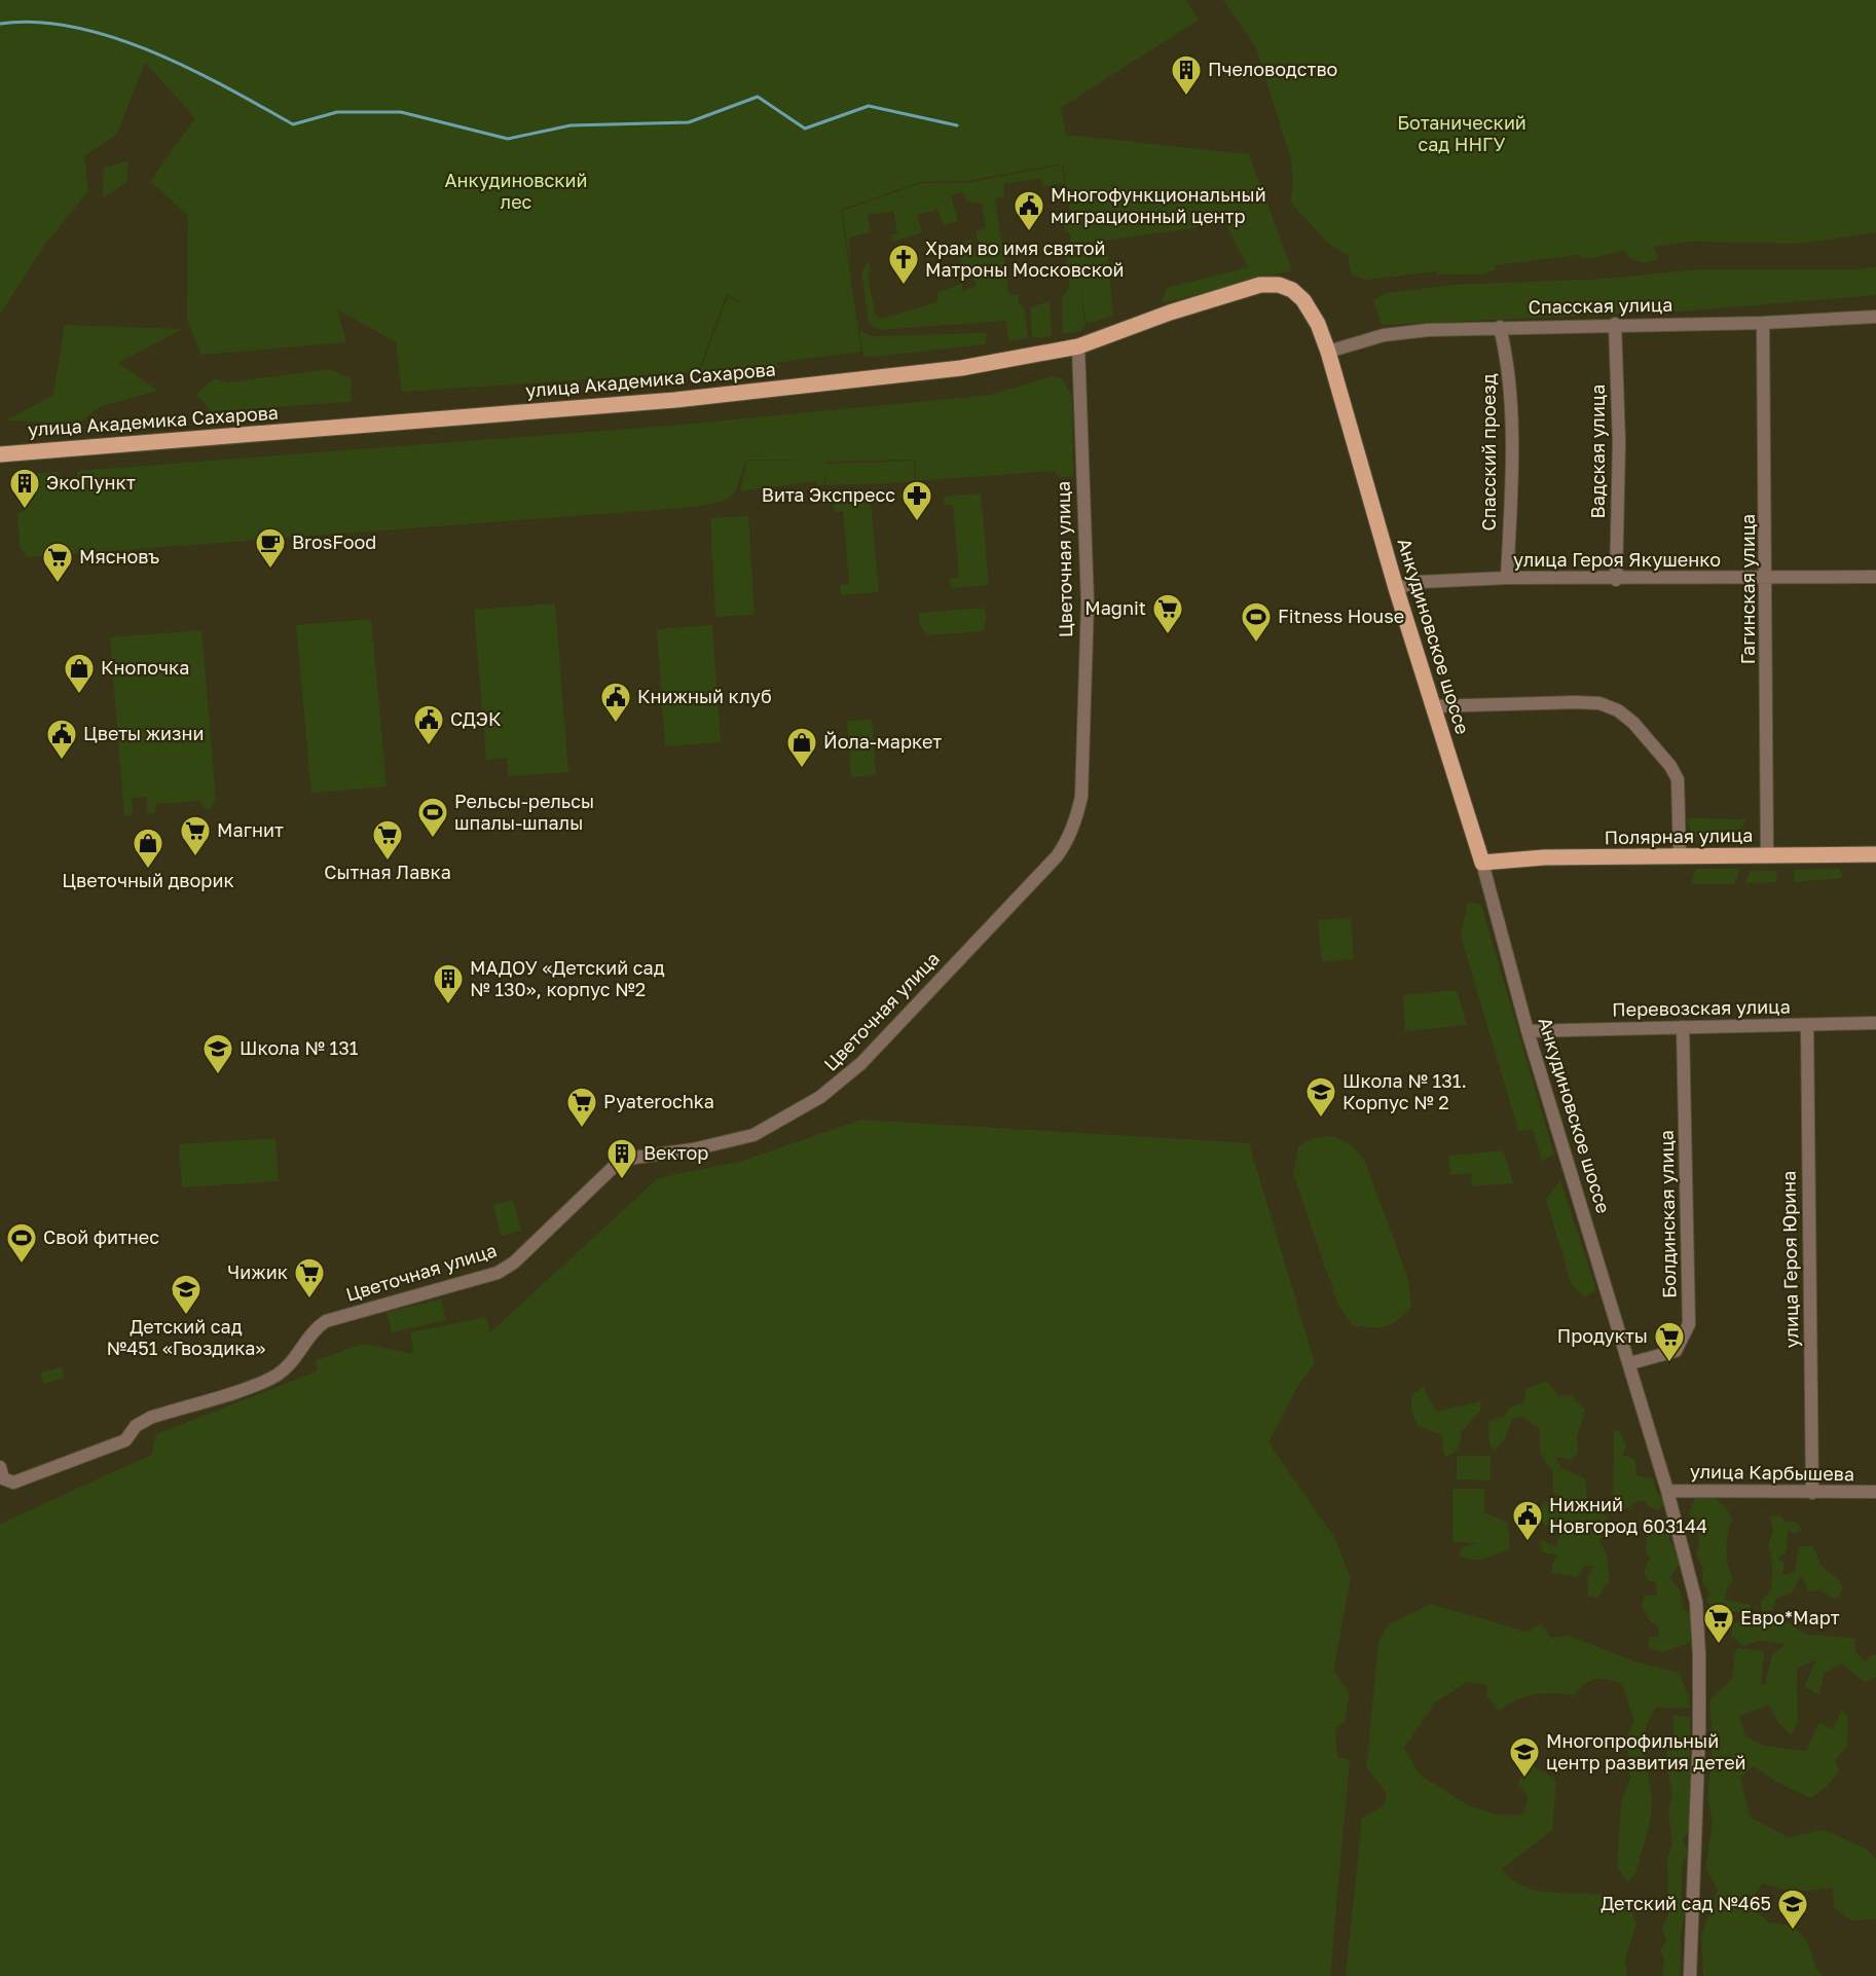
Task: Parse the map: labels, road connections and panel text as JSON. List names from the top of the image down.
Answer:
{
  "streets": {
    "main road": ["улица Академика Сахарова", "Анкудиновское шоссе", "Полярная улица"],
    "street": [
      "Спасская улица",
      "Вадская улица",
      "Спасский проезд",
      "Цветочная улица",
      "улица Героя Якушенко",
      "Гагинская улица",
      "Перевозская улица",
      "Болдинская улица",
      "улица Героя Юрина",
      "улица Карбышева"
    ]
  },
  "crossings": [
    ["Спасская улица", "Вадская улица"],
    ["Спасская улица", "Спасский проезд"],
    ["Спасская улица", "Гагинская улица"],
    ["Спасская улица", "Анкудиновское шоссе"],
    ["улица Академика Сахарова", "Цветочная улица"],
    ["улица Академика Сахарова", "Анкудиновское шоссе"],
    ["Вадская улица", "улица Героя Якушенко"],
    ["Спасский проезд", "улица Героя Якушенко"],
    ["улица Героя Якушенко", "Гагинская улица"],
    ["улица Героя Якушенко", "Анкудиновское шоссе"],
    ["Гагинская улица", "Полярная улица"],
    ["Анкудиновское шоссе", "Полярная улица"],
    ["Анкудиновское шоссе", "Перевозская улица"],
    ["Анкудиновское шоссе", "Болдинская улица"],
    ["Анкудиновское шоссе", "улица Карбышева"],
    ["Перевозская улица", "Болдинская улица"],
    ["Перевозская улица", "улица Героя Юрина"],
    ["улица Героя Юрина", "улица Карбышева"]
  ],
  "parks": ["Ботанический сад ННГУ", "Анкудиновский лес"],
  "places": {
    "building": [
      "Пчеловодство",
      "ЭкоПункт",
      "МАДОУ «Детский сад № 130», корпус №2",
      "Вектор"
    ],
    "public building": [
      "Многофункциональный миграционный центр",
      "Книжный клуб",
      "СДЭК",
      "Цветы жизни",
      "Нижний Новгород 603144"
    ],
    "church": ["Храм во имя святой Матроны Московской"],
    "pharmacy": ["Вита Экспресс"],
    "cafe": ["BrosFood"],
    "supermarket": [
      "Мясновъ",
      "Magnit",
      "Магнит",
      "Сытная Лавка",
      "Pyaterochka",
      "Чижик",
      "Продукты",
      "Евро*Март"
    ],
    "sports": ["Fitness House", "Рельсы-рельсы шпалы-шпалы", "Свой фитнес"],
    "shop": ["Кнопочка", "Йола-маркет", "Цветочный дворик"],
    "school or university": [
      "Школа № 131",
      "Школа № 131. Корпус № 2",
      "Детский сад №451 «Гвоздика»",
      "Многопрофильный центр развития детей",
      "Детский сад №465"
    ]
  }
}
